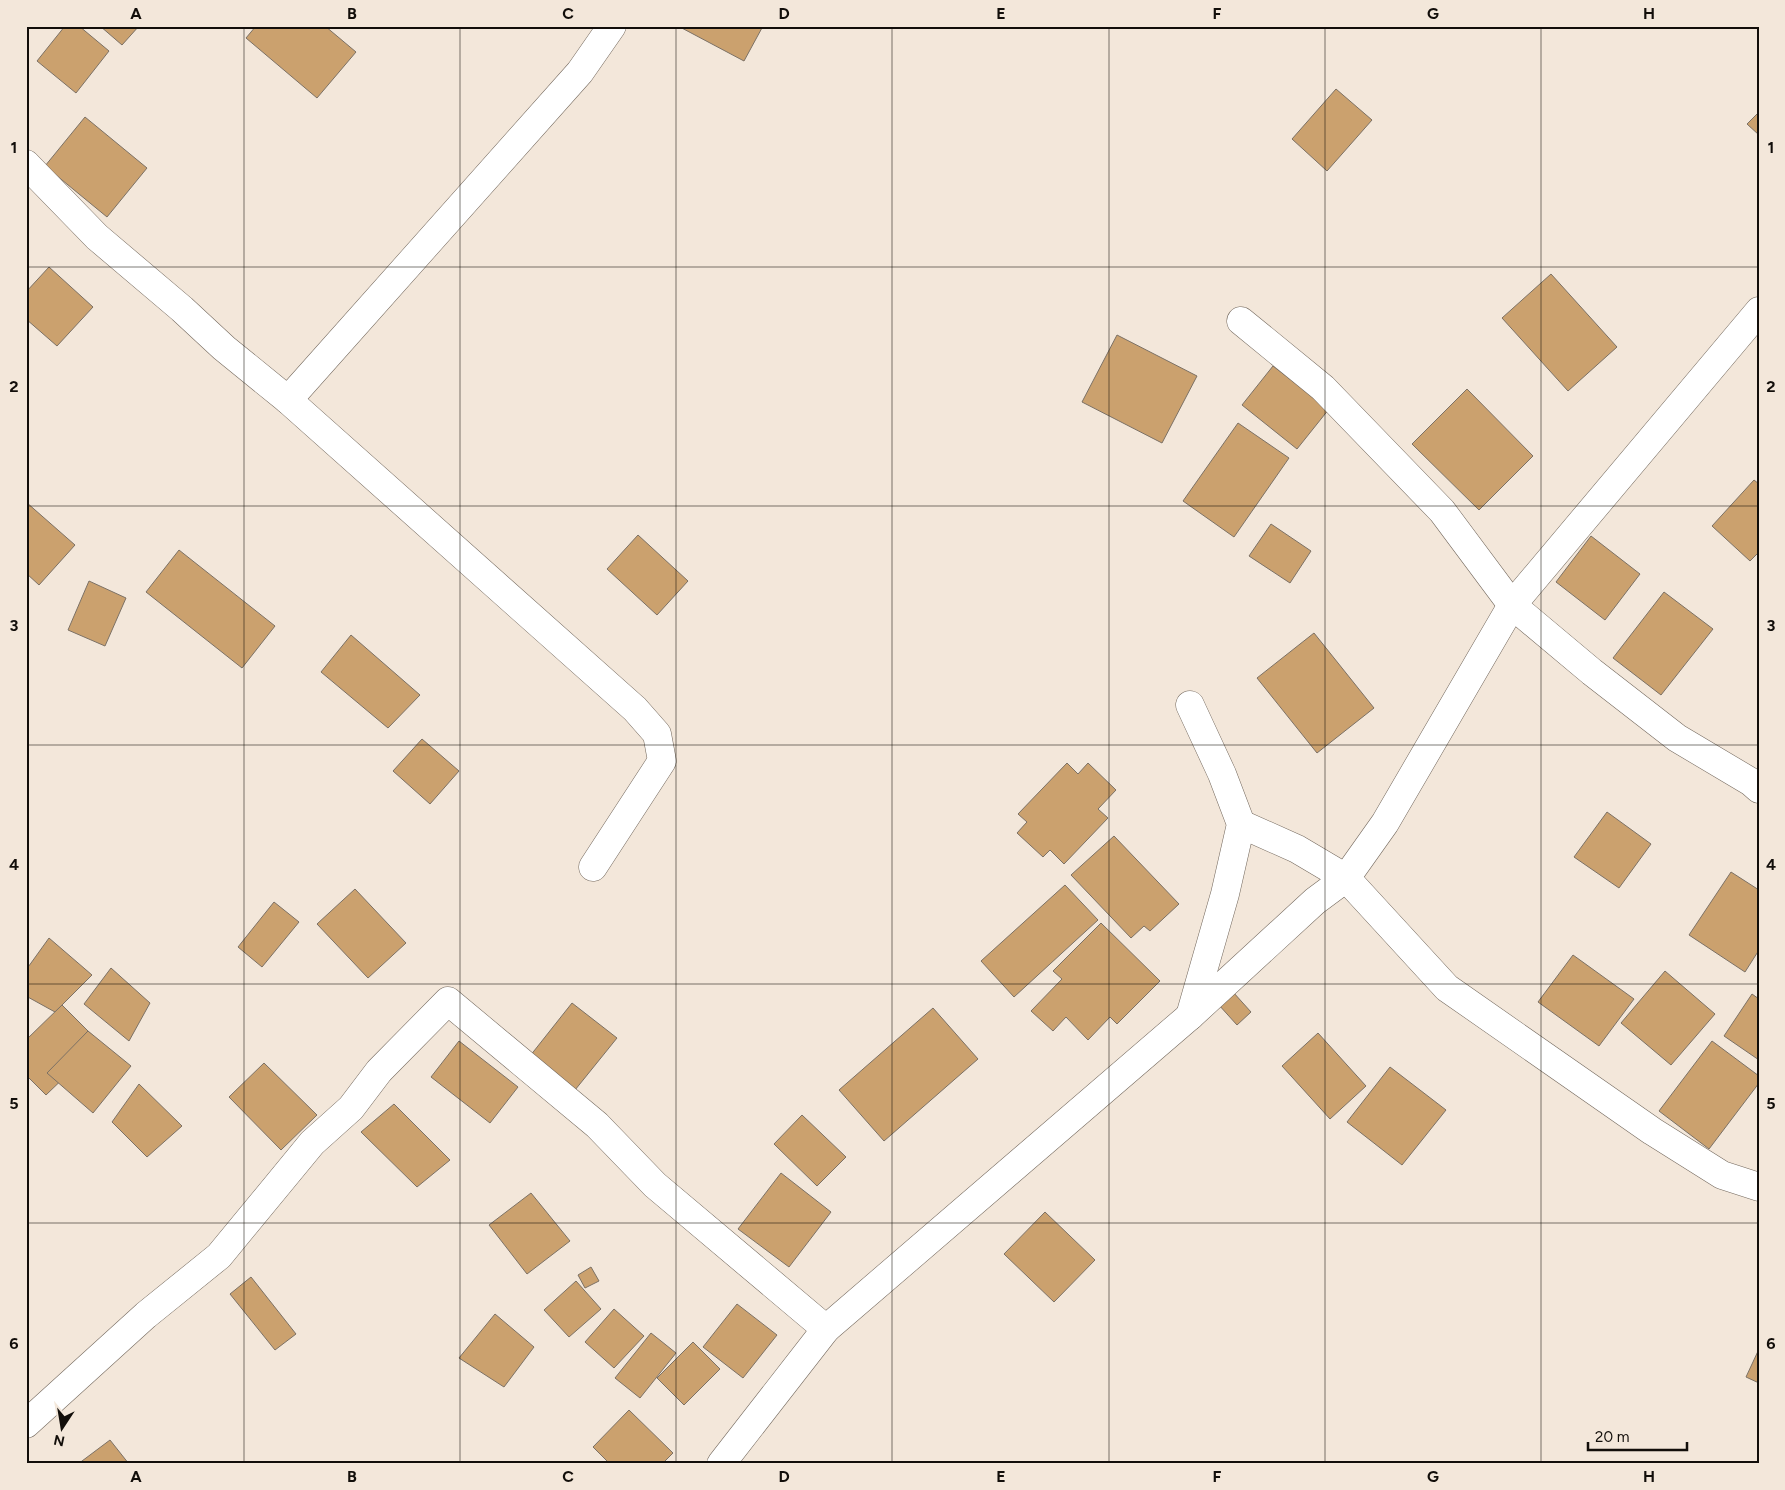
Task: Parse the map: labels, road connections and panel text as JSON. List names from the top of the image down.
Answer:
{
  "scale_bar": "20 m",
  "north": "bottom",
  "grid": {
    "columns": [
      "A",
      "B",
      "C",
      "D",
      "E",
      "F",
      "G",
      "H"
    ],
    "rows": [
      "1",
      "2",
      "3",
      "4",
      "5",
      "6"
    ]
  }
}
